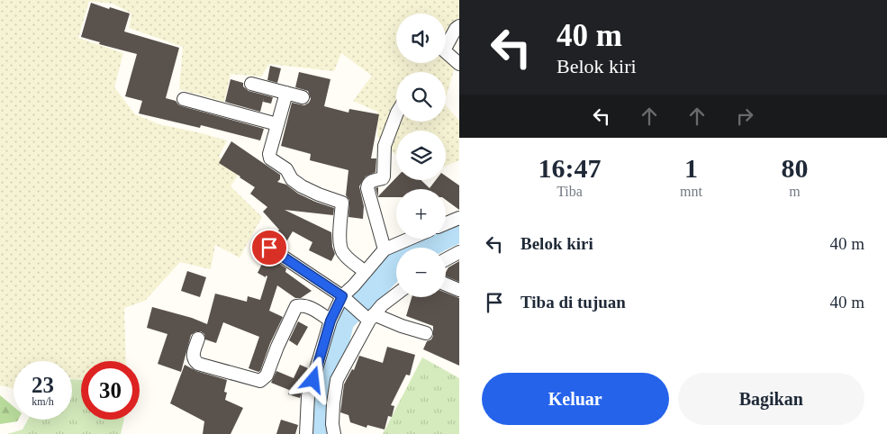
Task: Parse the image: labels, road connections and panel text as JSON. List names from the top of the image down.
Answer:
{
  "page": {
    "turn": ["40 m", "Belok kiri"],
    "map_buttons": ["+", "−"],
    "eta": [
      "16:47",
      "Tiba",
      "1",
      "mnt",
      "80",
      "m"
    ],
    "list": [
      {
        "name": "Belok kiri",
        "value": "40 m"
      },
      {
        "name": "Tiba di tujuan",
        "value": "40 m"
      }
    ],
    "speed": "23 km/h",
    "limit": "30",
    "buttons": ["Keluar", "Bagikan"]
  }
}
